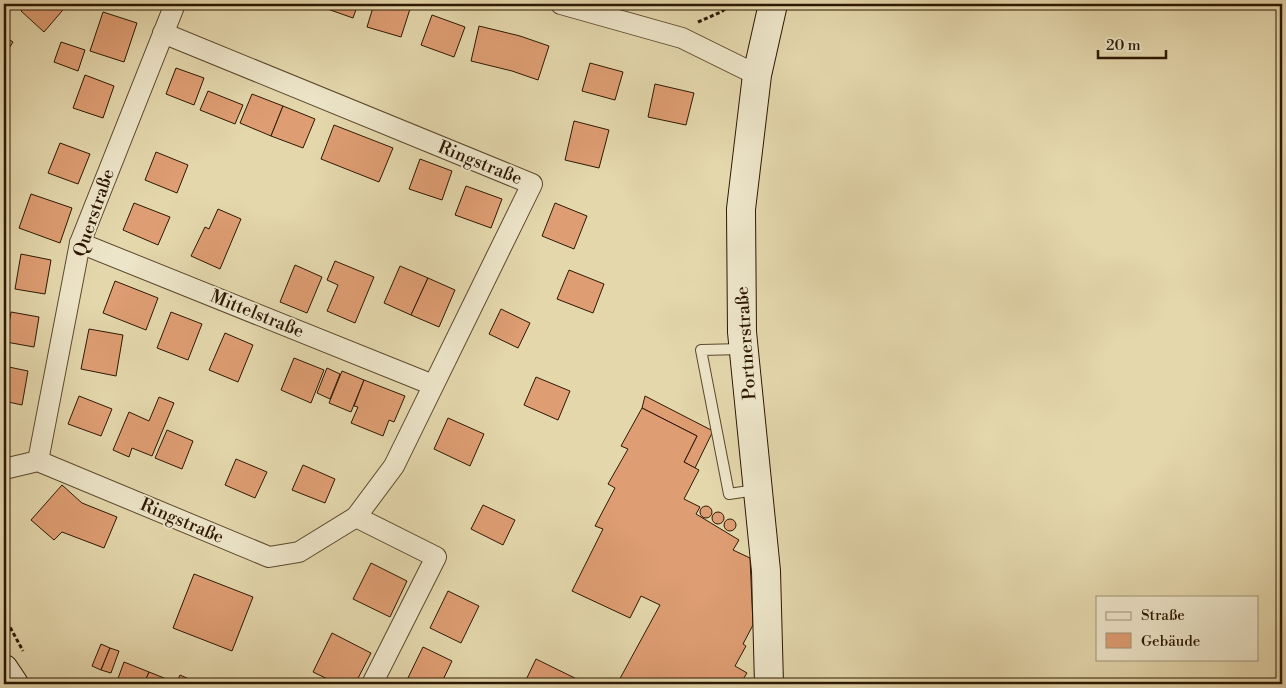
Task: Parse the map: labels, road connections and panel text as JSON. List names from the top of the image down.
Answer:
{
  "streets": {
    "street": [
      "Ringstraße",
      "Querstraße",
      "Mittelstraße",
      "Portnerstraße"
    ]
  },
  "crossings": [
    ["Ringstraße", "Querstraße"],
    ["Ringstraße", "Mittelstraße"],
    ["Querstraße", "Mittelstraße"]
  ],
  "legend": ["Straße", "Gebäude"],
  "scale_bar": "20 m"
}
